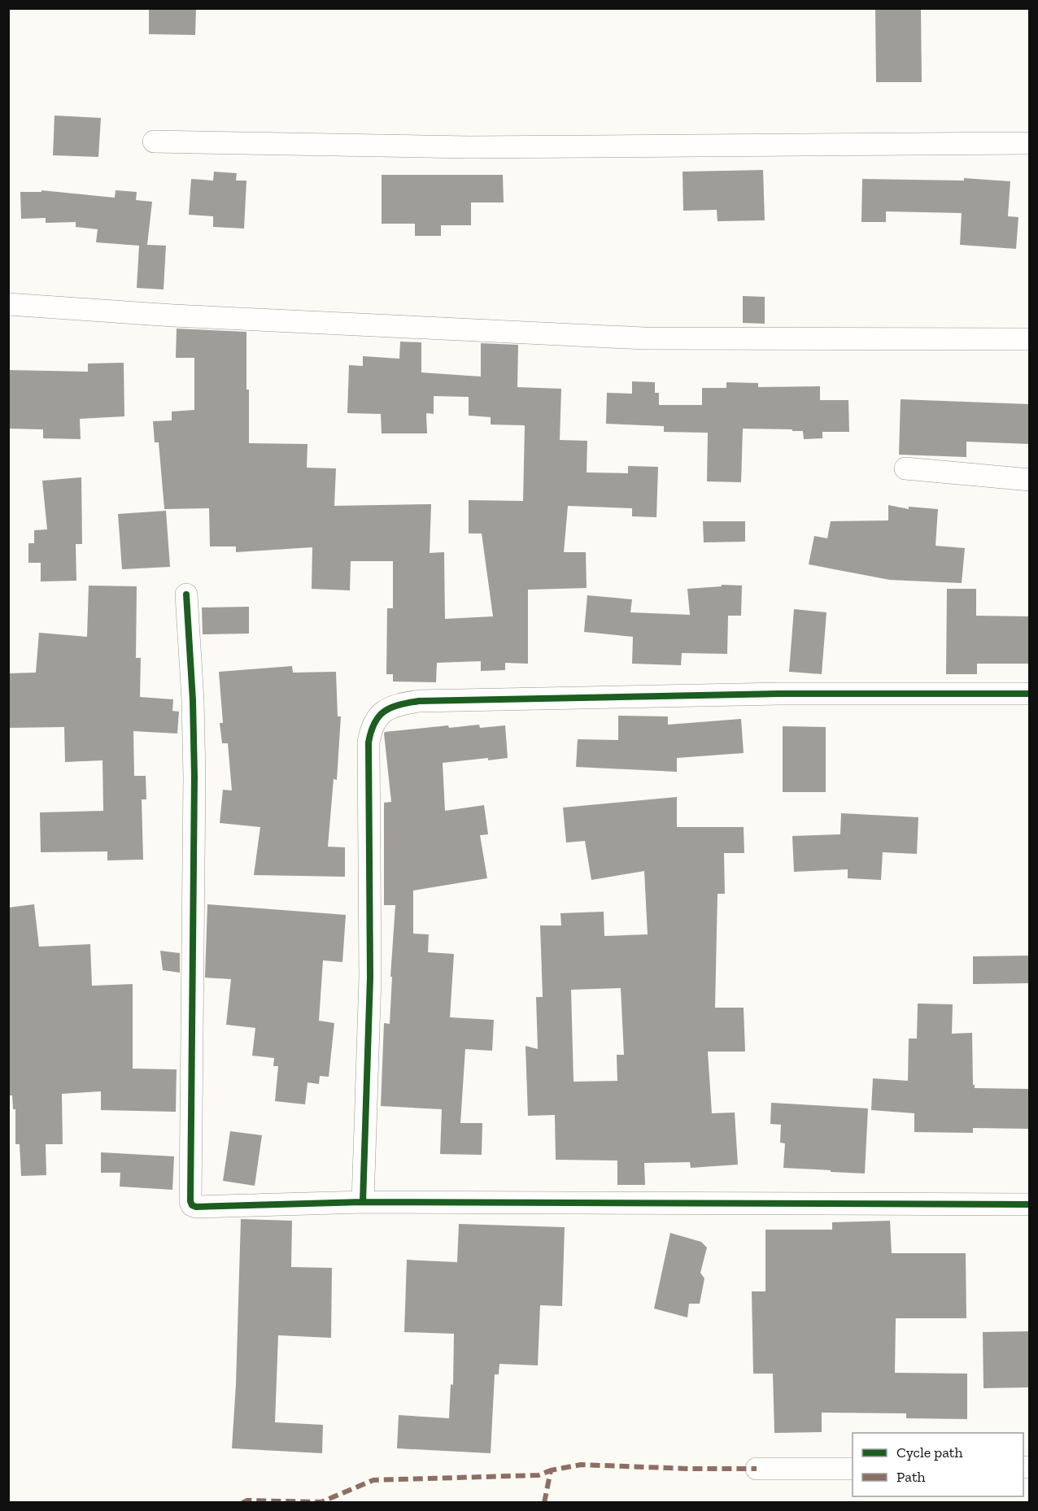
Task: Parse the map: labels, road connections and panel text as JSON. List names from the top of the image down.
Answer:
{
  "legend": ["Cycle path", "Path"]
}
